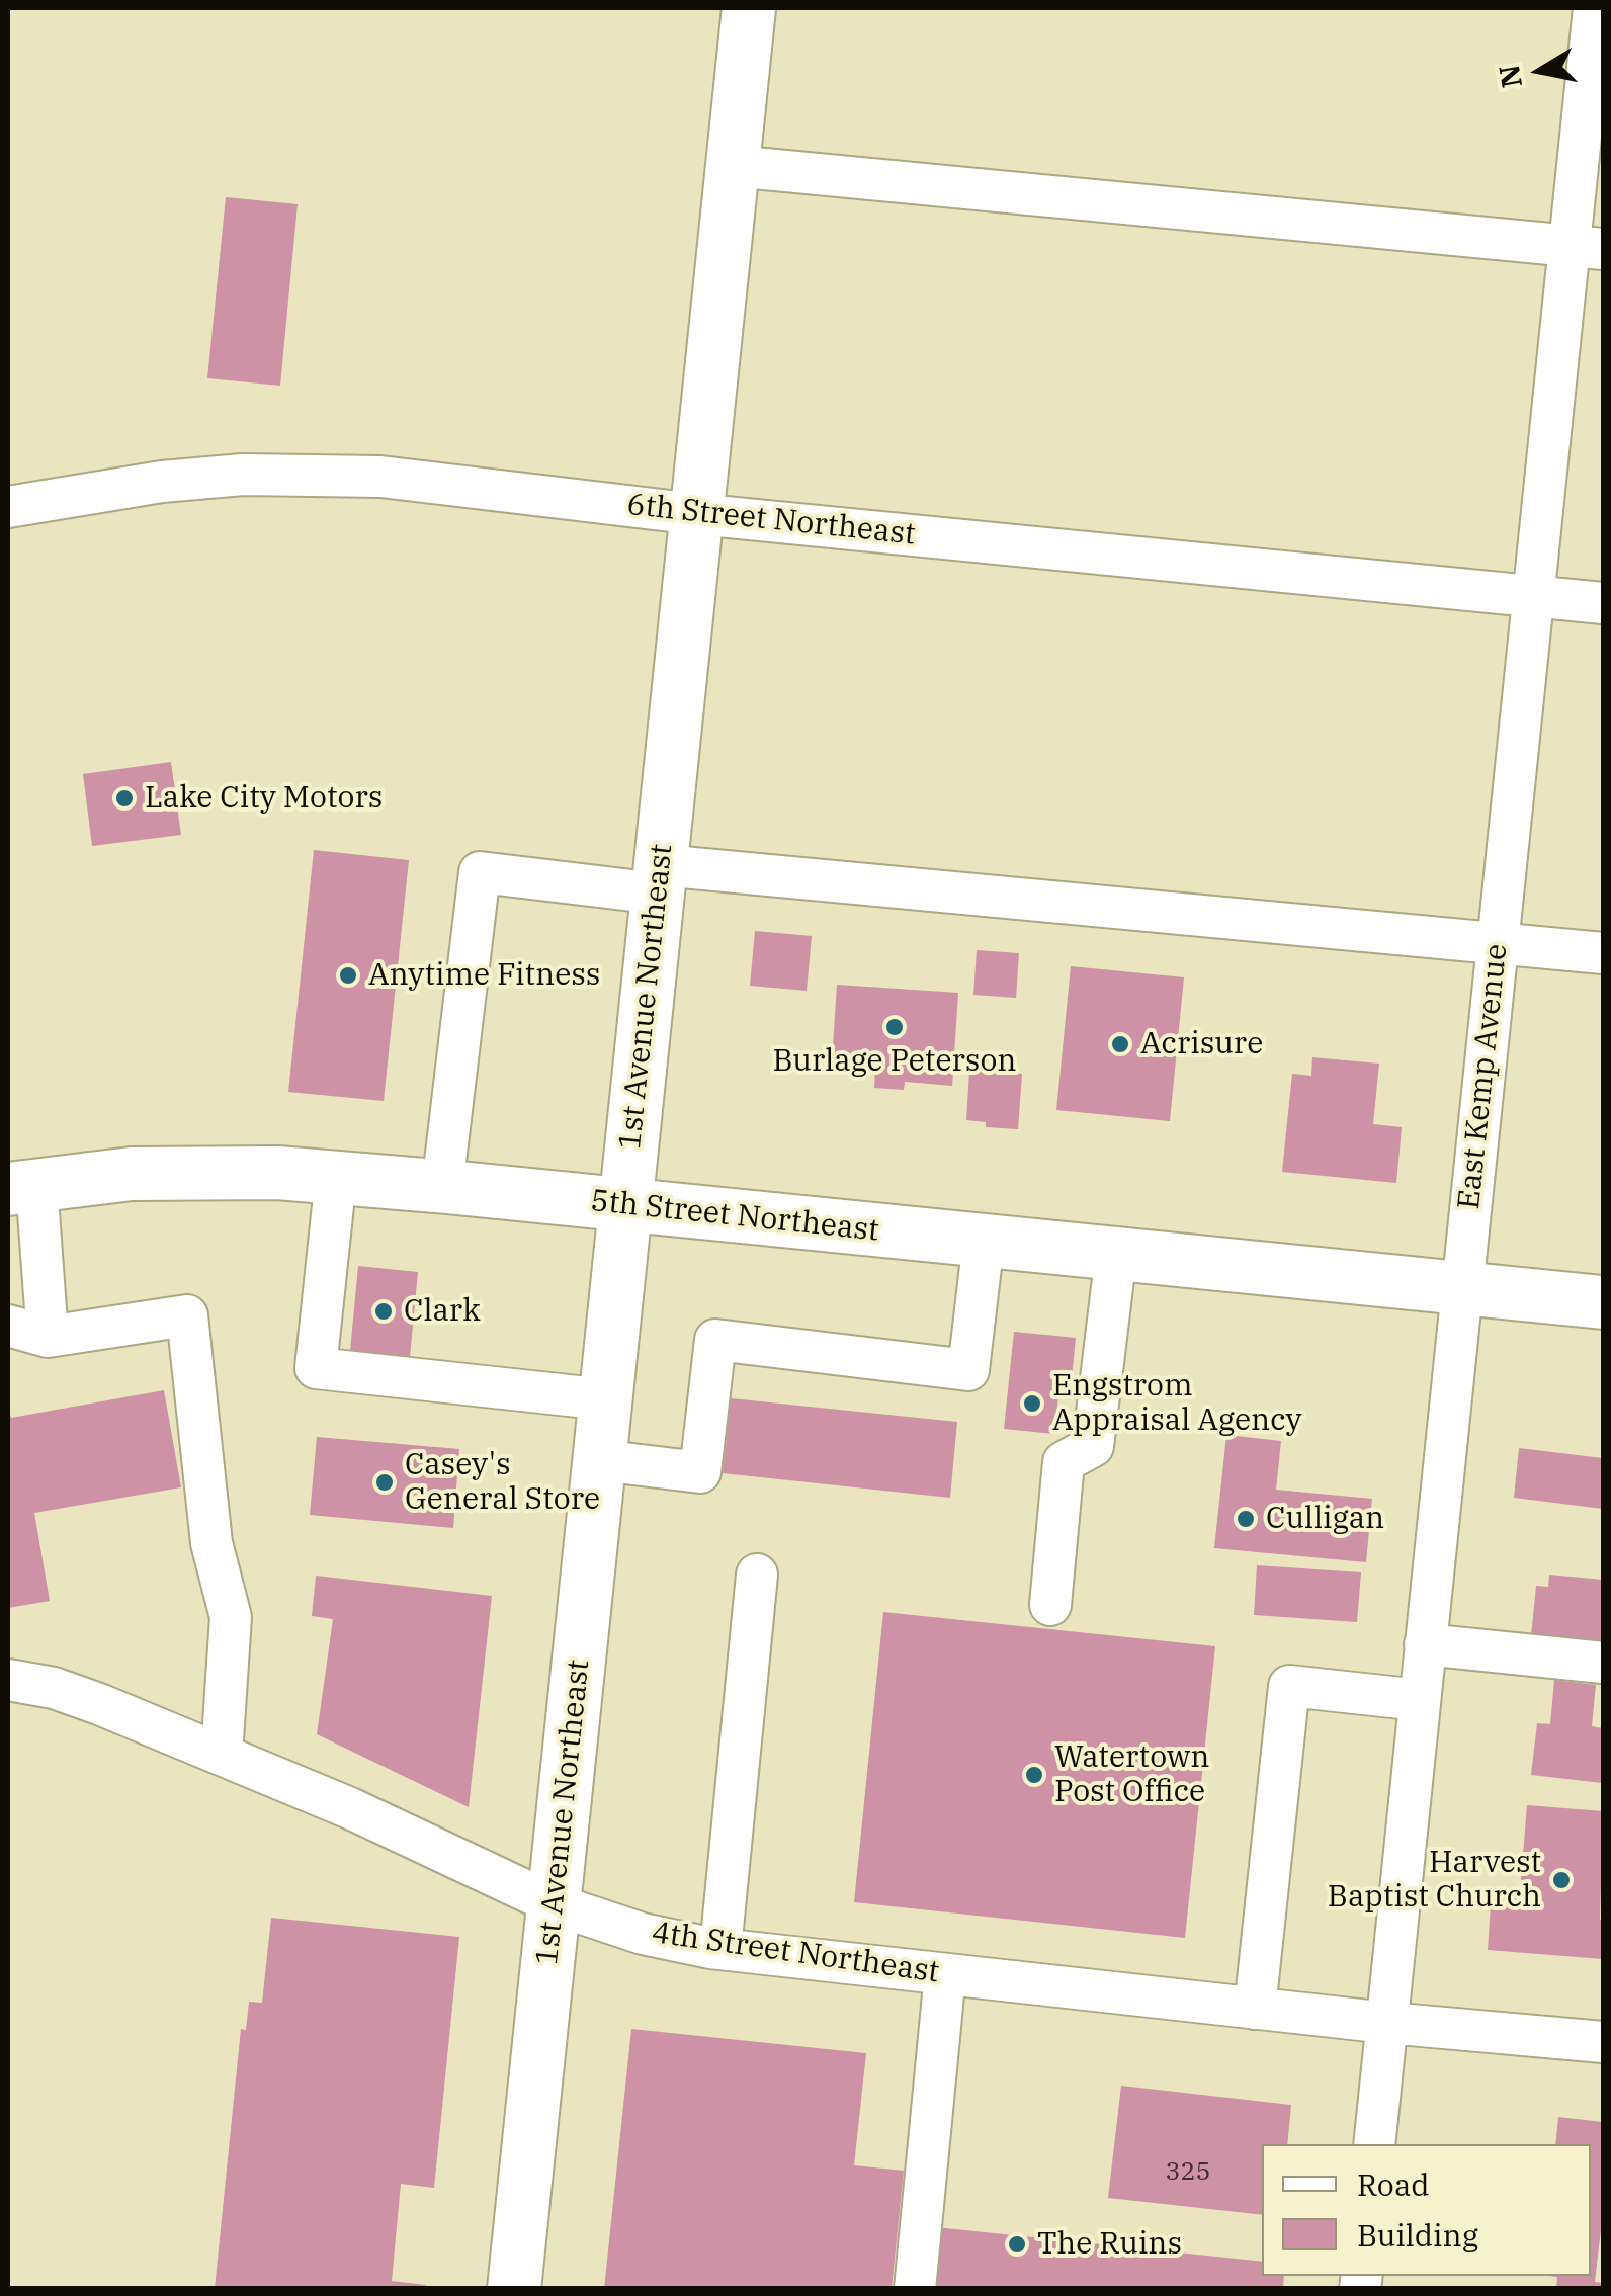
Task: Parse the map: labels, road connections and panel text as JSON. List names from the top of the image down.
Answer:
{
  "streets": {
    "main road": ["1st Avenue Northeast", "5th Street Northeast"],
    "street": ["6th Street Northeast", "East Kemp Avenue", "4th Street Northeast"]
  },
  "crossings": [
    ["6th Street Northeast", "1st Avenue Northeast"],
    ["6th Street Northeast", "East Kemp Avenue"],
    ["1st Avenue Northeast", "5th Street Northeast"],
    ["1st Avenue Northeast", "4th Street Northeast"],
    ["East Kemp Avenue", "5th Street Northeast"],
    ["East Kemp Avenue", "4th Street Northeast"]
  ],
  "places": [
    "Lake City Motors",
    "Anytime Fitness",
    "Burlage Peterson",
    "Acrisure",
    "Clark",
    "Engstrom Appraisal Agency",
    "Casey's General Store",
    "Culligan",
    "Watertown Post Office",
    "Harvest Baptist Church",
    "The Ruins"
  ],
  "house_numbers": ["325"],
  "legend": ["Road", "Building"],
  "north": "left"
}
